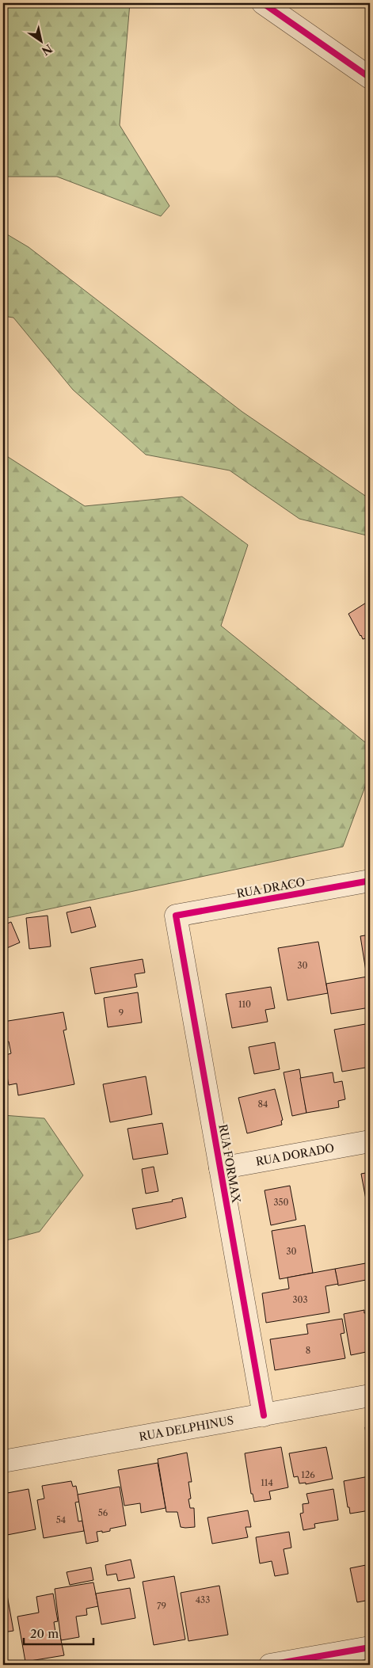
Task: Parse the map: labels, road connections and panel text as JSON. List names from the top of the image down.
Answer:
{
  "streets": {
    "street": [
      "RUA DRACO",
      "RUA DORADO",
      "RUA FORMAX",
      "RUA DELPHINUS"
    ]
  },
  "crossings": [
    ["RUA DRACO", "RUA FORMAX"],
    ["RUA DORADO", "RUA FORMAX"],
    ["RUA FORMAX", "RUA DELPHINUS"]
  ],
  "house_numbers": [
    "30",
    "110",
    "9",
    "84",
    "350",
    "30",
    "303",
    "8",
    "126",
    "114",
    "56",
    "54",
    "433",
    "79"
  ],
  "scale_bar": "20 m",
  "north": "bottom right"
}
